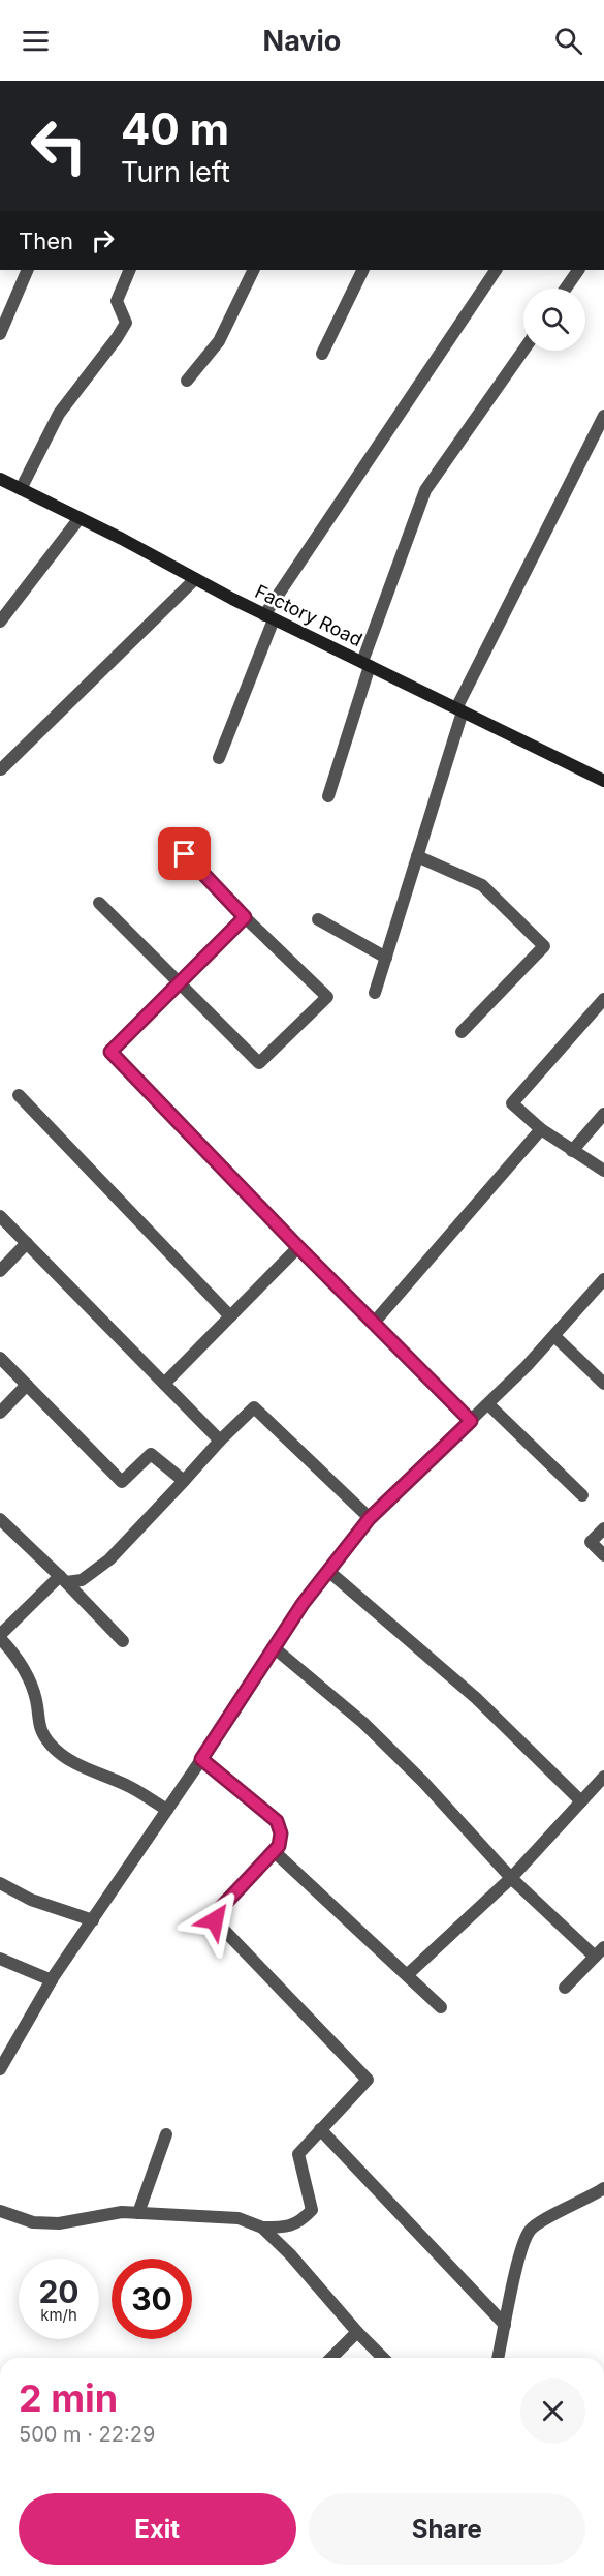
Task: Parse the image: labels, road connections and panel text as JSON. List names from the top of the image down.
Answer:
{
  "streets": {
    "main road": ["Factory Road"]
  },
  "page": {
    "header": "Navio",
    "turn": ["40 m", "Turn left"],
    "then": "Then",
    "speed": "20 km/h",
    "limit": "30",
    "heading": ["2 min", "500 m · 22:29"],
    "buttons": ["Exit", "Share"]
  }
}
